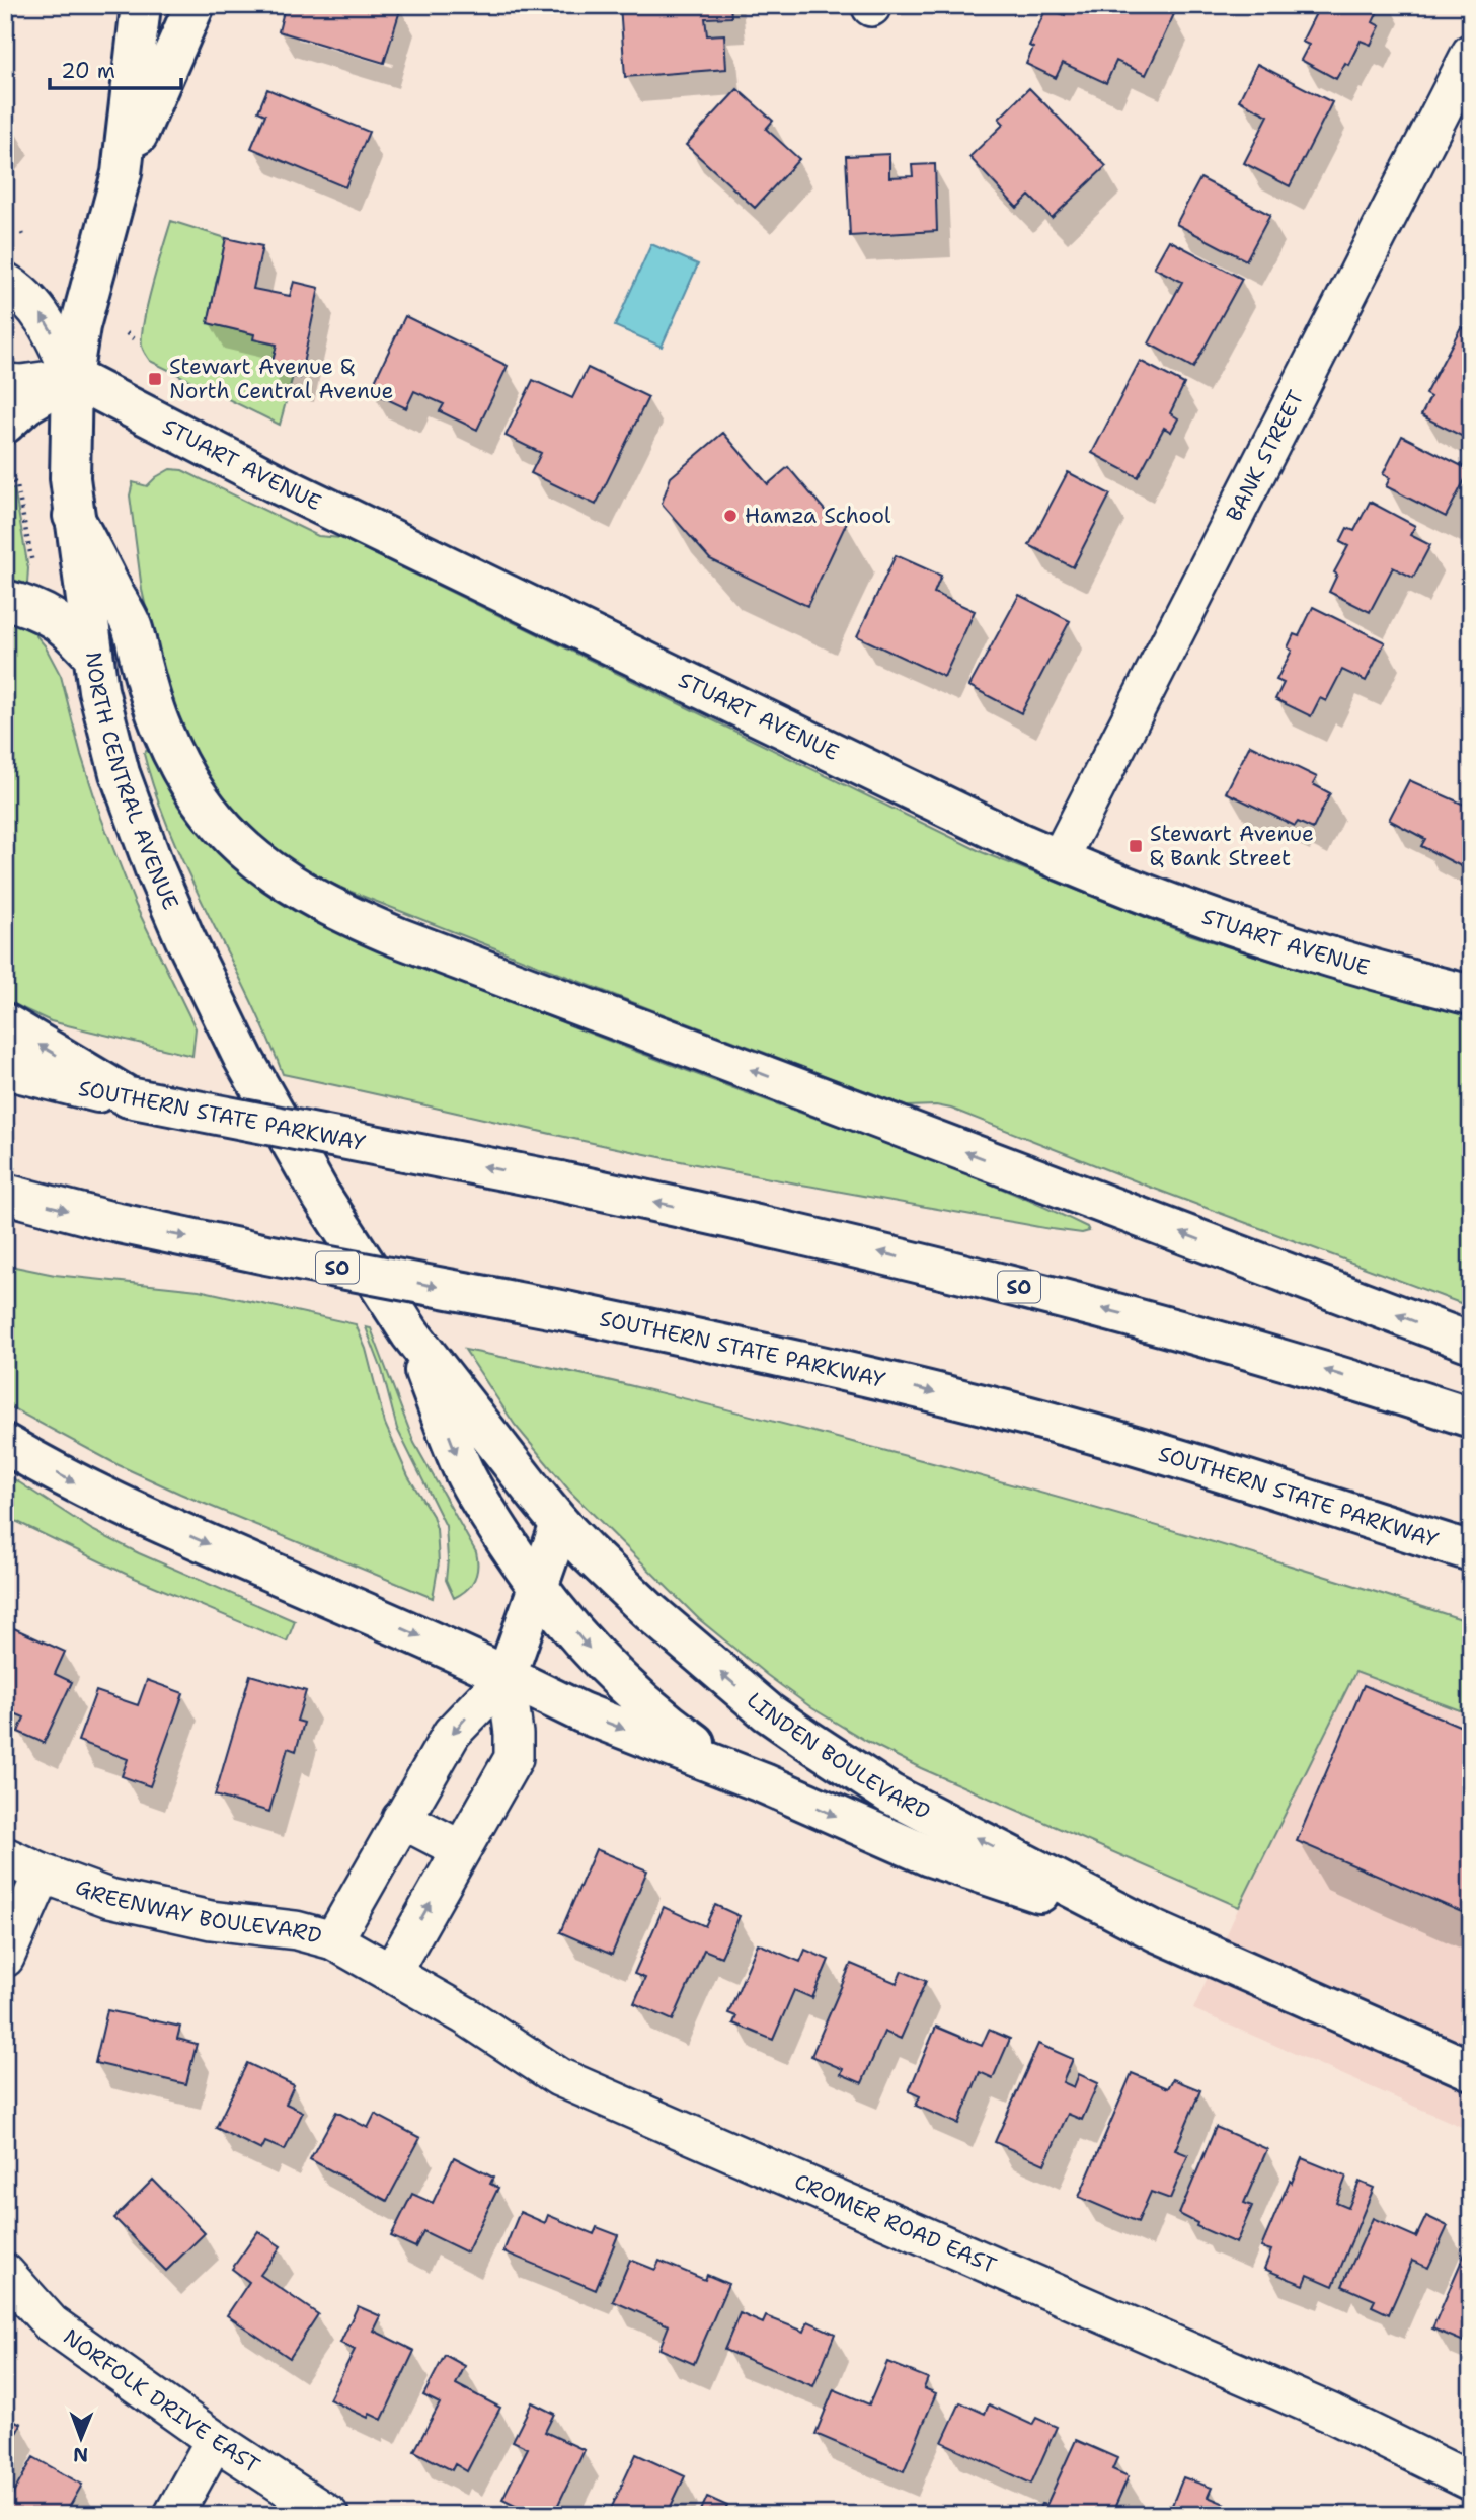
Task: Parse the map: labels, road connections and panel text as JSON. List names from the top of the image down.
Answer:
{
  "streets": {
    "main road": [
      "STUART AVENUE",
      "NORTH CENTRAL AVENUE",
      "SOUTHERN STATE PARKWAY",
      "SO",
      "LINDEN BOULEVARD",
      "GREENWAY BOULEVARD"
    ],
    "street": ["BANK STREET", "CROMER ROAD EAST", "NORFOLK DRIVE EAST"]
  },
  "crossings": [
    ["BANK STREET", "STUART AVENUE"],
    ["STUART AVENUE", "NORTH CENTRAL AVENUE"],
    ["NORTH CENTRAL AVENUE", "LINDEN BOULEVARD"],
    ["NORTH CENTRAL AVENUE", "GREENWAY BOULEVARD"],
    ["LINDEN BOULEVARD", "GREENWAY BOULEVARD"],
    ["GREENWAY BOULEVARD", "CROMER ROAD EAST"]
  ],
  "places": {
    "transit": ["Stewart Avenue & North Central Avenue", "Stewart Avenue & Bank Street"],
    "other": ["Hamza School"]
  },
  "scale_bar": "20 m",
  "north": "bottom"
}
